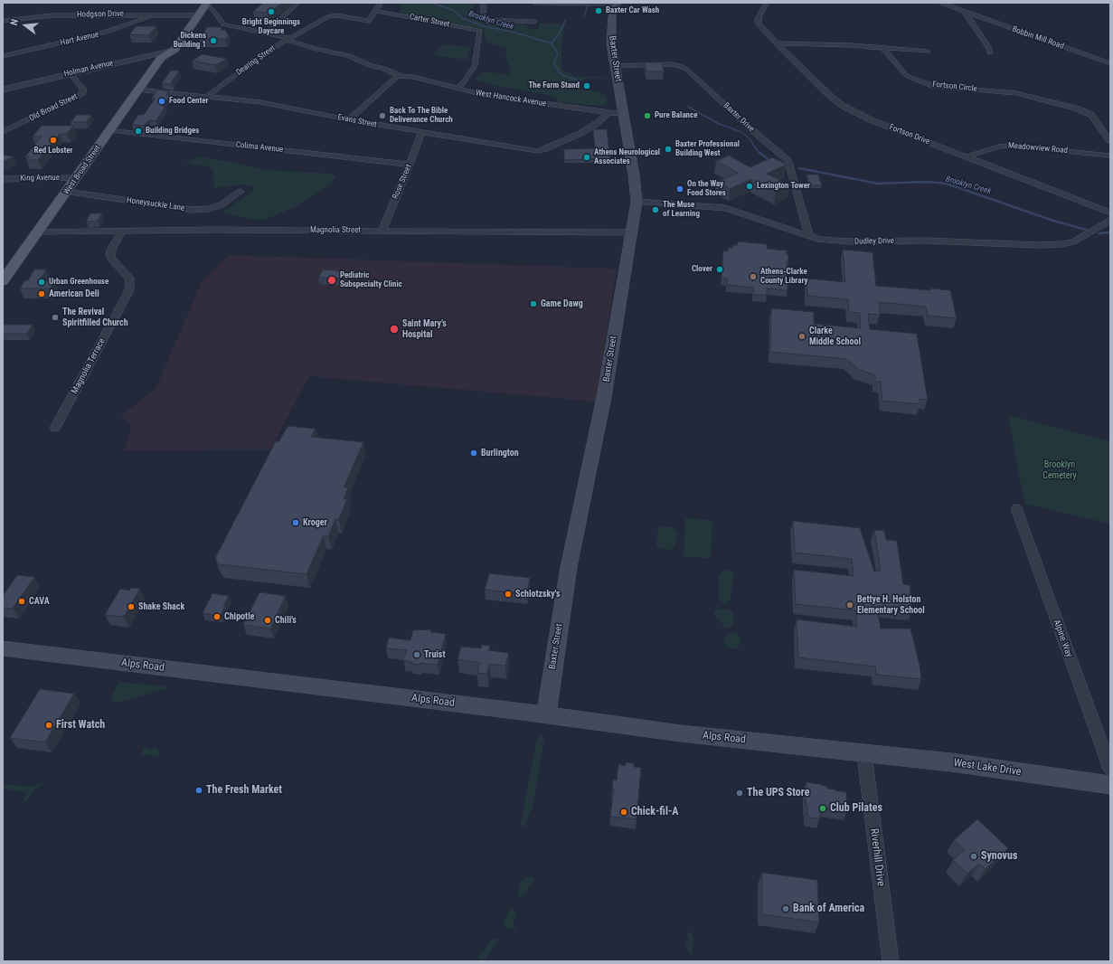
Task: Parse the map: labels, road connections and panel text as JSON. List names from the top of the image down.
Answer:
{
  "streets": {
    "main road": [
      "Baxter Street",
      "West Broad Street",
      "Alps Road",
      "West Lake Drive"
    ],
    "street": [
      "Hodgson Drive",
      "Carter Street",
      "Bobbin Mill Road",
      "Hart Avenue",
      "Dearing Street",
      "Holman Avenue",
      "Fortson Circle",
      "West Hancock Avenue",
      "Old Broad Street",
      "Baxter Drive",
      "Evans Street",
      "Fortson Drive",
      "Colima Avenue",
      "Meadowview Road",
      "King Avenue",
      "Rose Street",
      "Honeysuckle Lane",
      "Magnolia Street",
      "Dudley Drive",
      "Magnolia Terrace",
      "Alpine Way",
      "Riverhill Drive"
    ]
  },
  "crossings": [
    ["Hodgson Drive", "Hart Avenue"],
    ["Hodgson Drive", "West Broad Street"],
    ["Carter Street", "Dearing Street"],
    ["Carter Street", "West Hancock Avenue"],
    ["Baxter Street", "West Hancock Avenue"],
    ["Baxter Street", "Baxter Drive"],
    ["Baxter Street", "Magnolia Street"],
    ["Baxter Street", "Dudley Drive"],
    ["Baxter Street", "Alps Road"],
    ["Dearing Street", "West Hancock Avenue"],
    ["Dearing Street", "Evans Street"],
    ["Holman Avenue", "Old Broad Street"],
    ["Holman Avenue", "West Broad Street"],
    ["West Hancock Avenue", "Evans Street"],
    ["Baxter Drive", "Dudley Drive"],
    ["Evans Street", "West Broad Street"],
    ["Evans Street", "Rose Street"],
    ["Fortson Drive", "Meadowview Road"],
    ["Colima Avenue", "West Broad Street"],
    ["Colima Avenue", "Rose Street"],
    ["West Broad Street", "King Avenue"],
    ["West Broad Street", "Honeysuckle Lane"],
    ["West Broad Street", "Magnolia Street"],
    ["Rose Street", "Magnolia Street"],
    ["Magnolia Street", "Magnolia Terrace"],
    ["Alps Road", "West Lake Drive"],
    ["Alps Road", "Riverhill Drive"],
    ["West Lake Drive", "Riverhill Drive"]
  ],
  "water": ["Brooklyn Creek"],
  "parks": ["Brooklyn Cemetery"],
  "places": [
    "Baxter Car Wash",
    "Bright Beginnings Daycare",
    "Dickens Building 1",
    "The Farm Stand",
    "Food Center",
    "Back To The Bible Deliverance Church",
    "Pure Balance",
    "Building Bridges",
    "Red Lobster",
    "Baxter Professional Building West",
    "Athens Neurological Associates",
    "Lexington Tower",
    "On the Way Food Stores",
    "The Muse of Learning",
    "Clover",
    "Athens-Clarke County Library",
    "Pediatric Subspecialty Clinic",
    "Urban Greenhouse",
    "American Deli",
    "Game Dawg",
    "The Revival Spiritfilled Church",
    "Saint Mary's Hospital",
    "Clarke Middle School",
    "Burlington",
    "Kroger",
    "Schlotzsky's",
    "CAVA",
    "Bettye H. Holston Elementary School",
    "Shake Shack",
    "Chipotle",
    "Chili's",
    "Truist",
    "First Watch",
    "The Fresh Market",
    "The UPS Store",
    "Club Pilates",
    "Chick-fil-A",
    "Synovus",
    "Bank of America"
  ],
  "north": "left"
}
